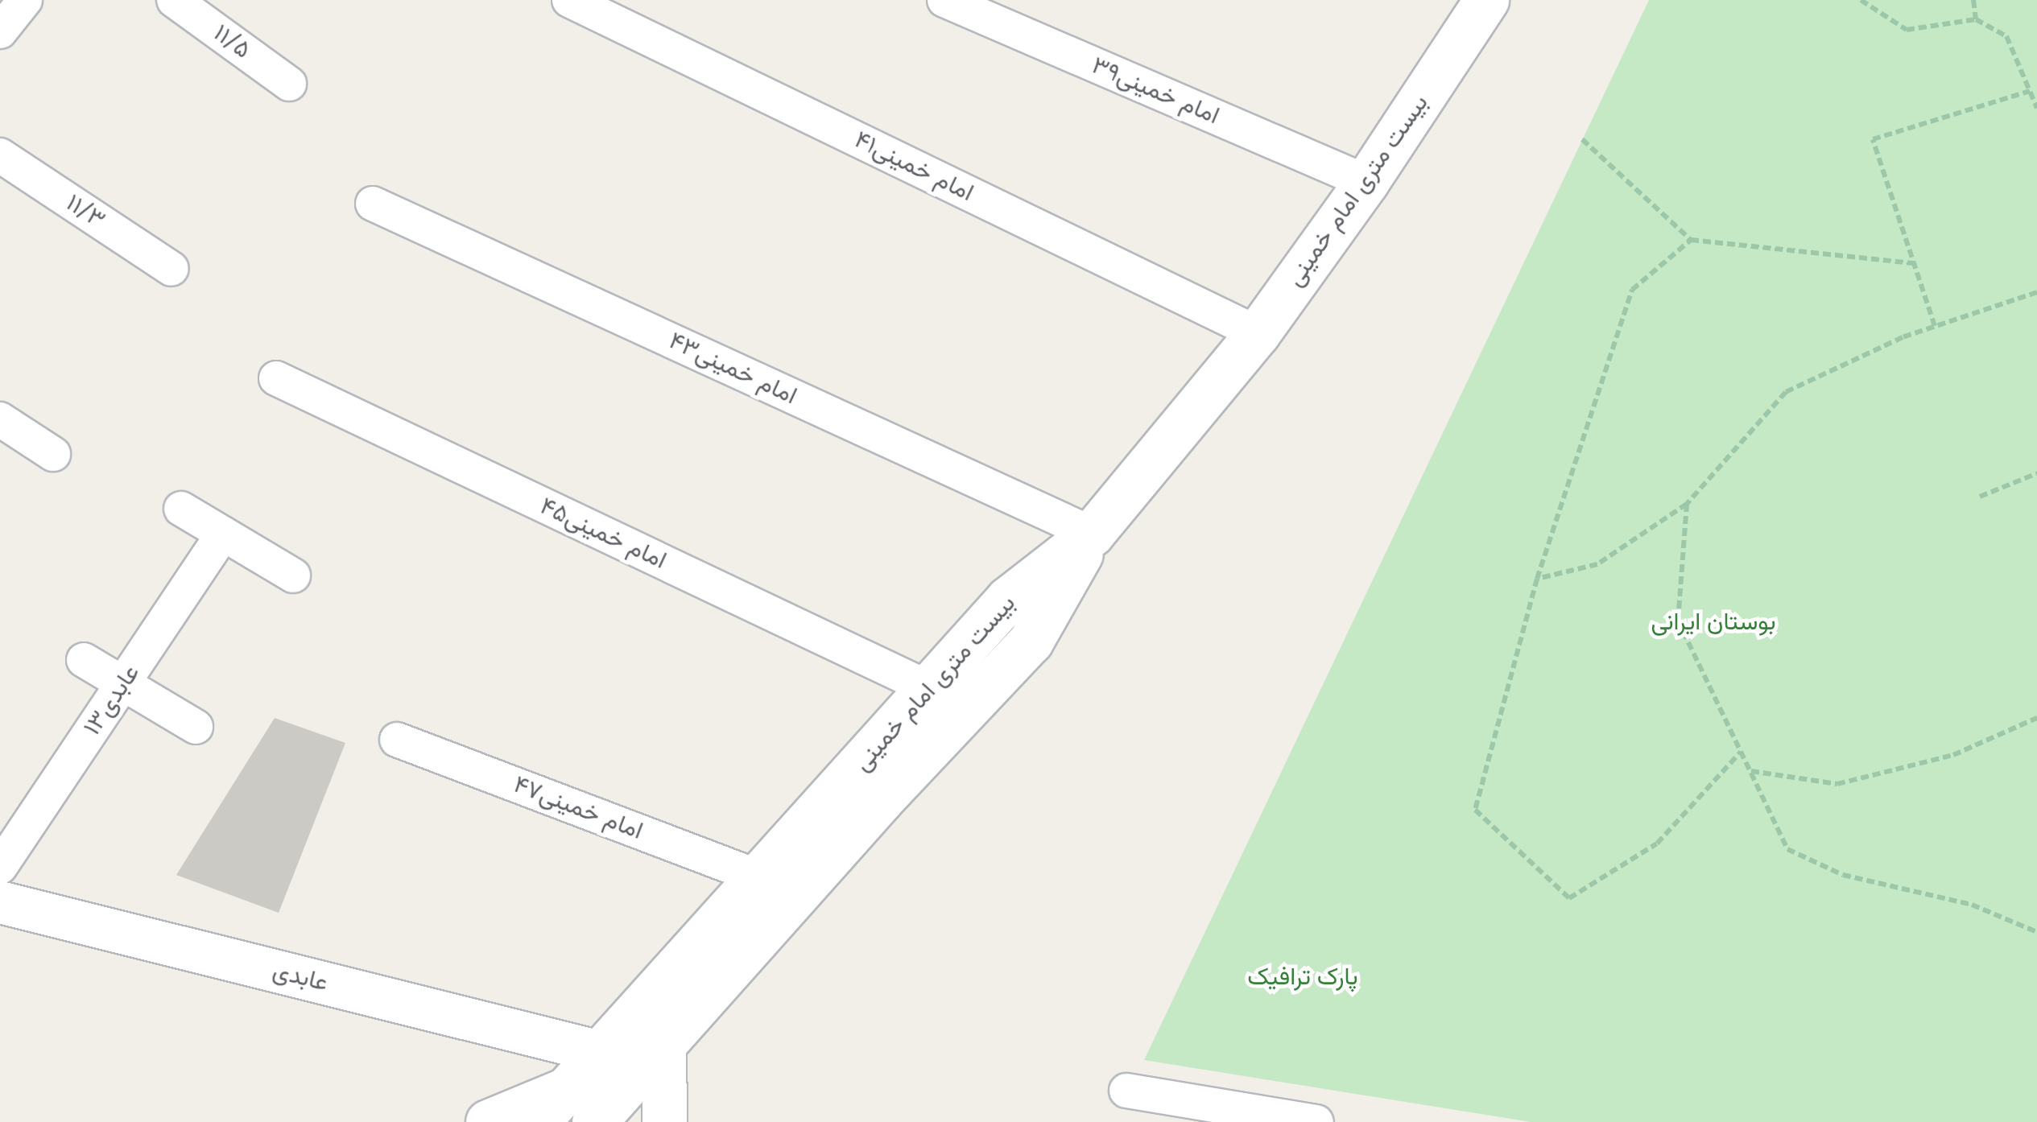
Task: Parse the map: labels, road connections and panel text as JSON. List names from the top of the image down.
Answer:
{
  "streets": {
    "main road": ["بیست متری امام خمینی"],
    "street": [
      "۱۱/۵",
      "امام خمینی۳۹",
      "امام خمینی۴۱",
      "۱۱/۳",
      "امام خمینی۴۳",
      "امام خمینی۴۵",
      "عابدی۱۳",
      "امام خمینی۴۷",
      "عابدی"
    ]
  },
  "crossings": [
    ["امام خمینی۳۹", "بیست متری امام خمینی"],
    ["امام خمینی۴۱", "بیست متری امام خمینی"],
    ["بیست متری امام خمینی", "امام خمینی۴۳"],
    ["بیست متری امام خمینی", "امام خمینی۴۵"],
    ["بیست متری امام خمینی", "امام خمینی۴۷"],
    ["بیست متری امام خمینی", "عابدی"]
  ],
  "parks": ["بوستان ایرانی", "پارک ترافیک"]
}
